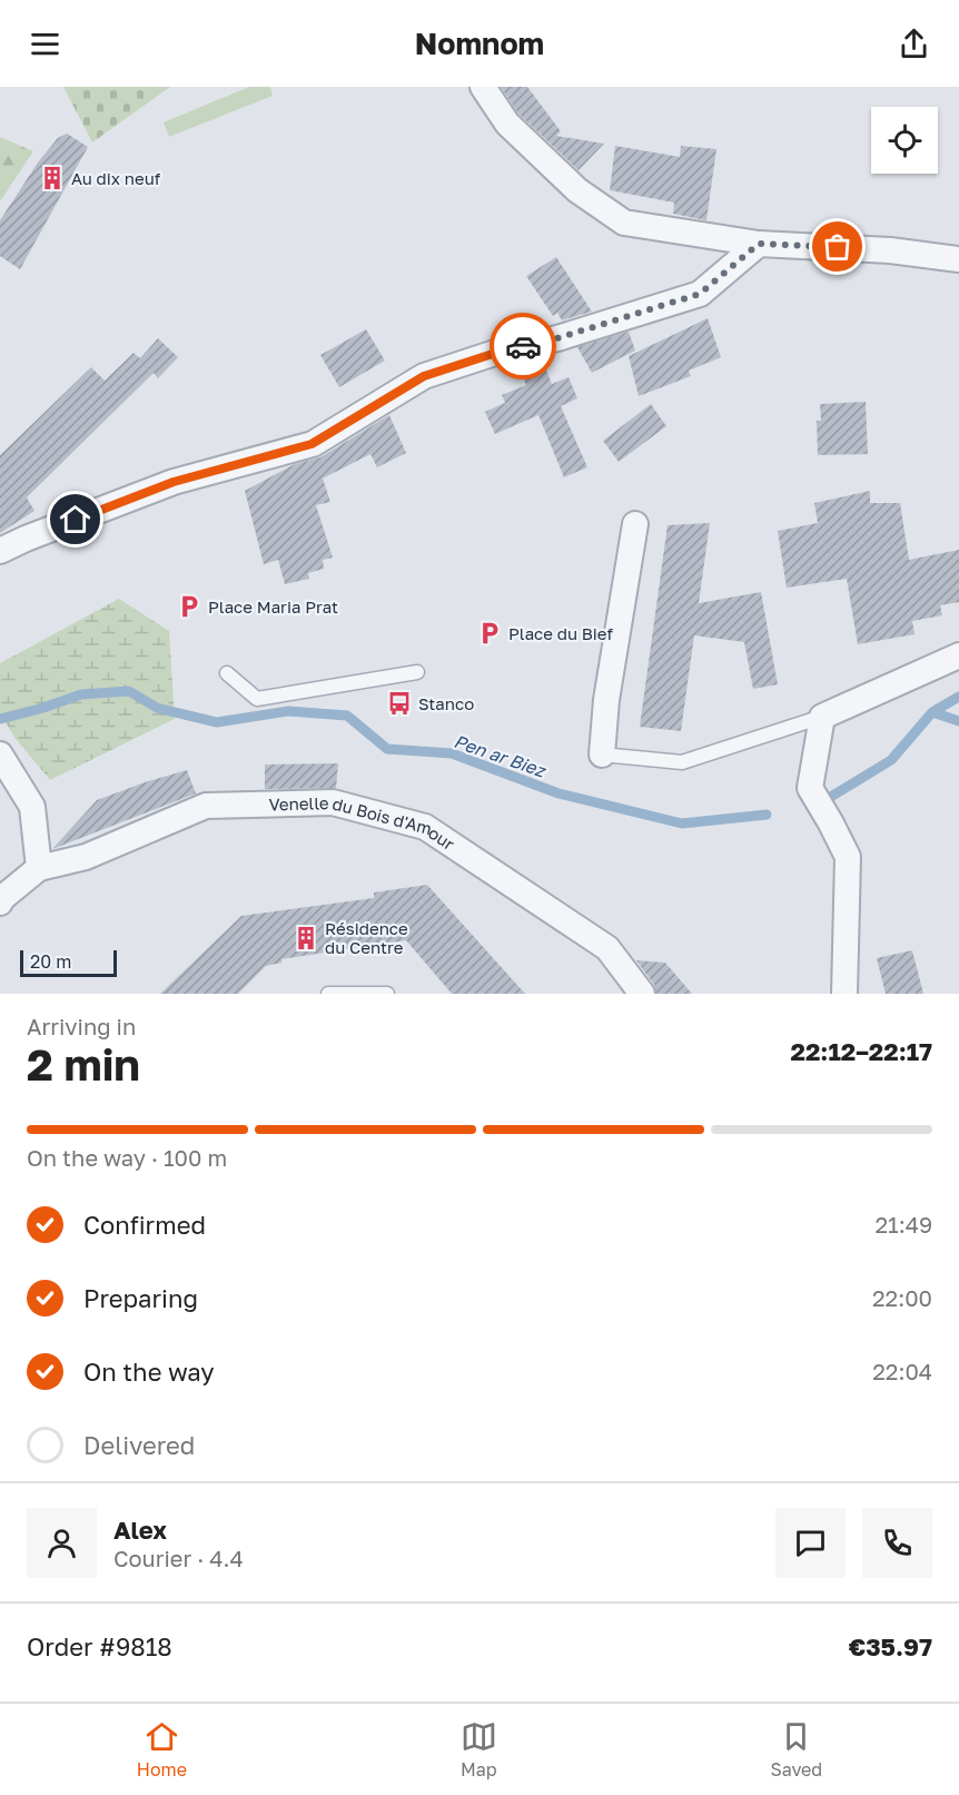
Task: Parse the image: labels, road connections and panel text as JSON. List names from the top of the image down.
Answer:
{
  "streets": {
    "street": ["Venelle du Bois d'Amour"]
  },
  "water": ["Pen ar Biez"],
  "places": {
    "building": ["Au dix neuf", "Résidence du Centre"],
    "parking": ["Place Maria Prat", "Place du Bief"],
    "bus stop": ["Stanco"]
  },
  "scale_bar": "20 m",
  "page": {
    "header": "Nomnom",
    "scale": "20 m",
    "heading": ["2 min", "Arriving in", "22:12–22:17"],
    "panel": [
      "Alex",
      "Courier · 4.4",
      "Order #9818",
      "€35.97"
    ],
    "bar": "On the way · 100 m",
    "list": [
      ["Confirmed", "21:49"],
      ["Preparing", "22:00"],
      ["On the way", "22:04"],
      "Delivered"
    ],
    "tabs": ["Home", "Map", "Saved"]
  }
}
